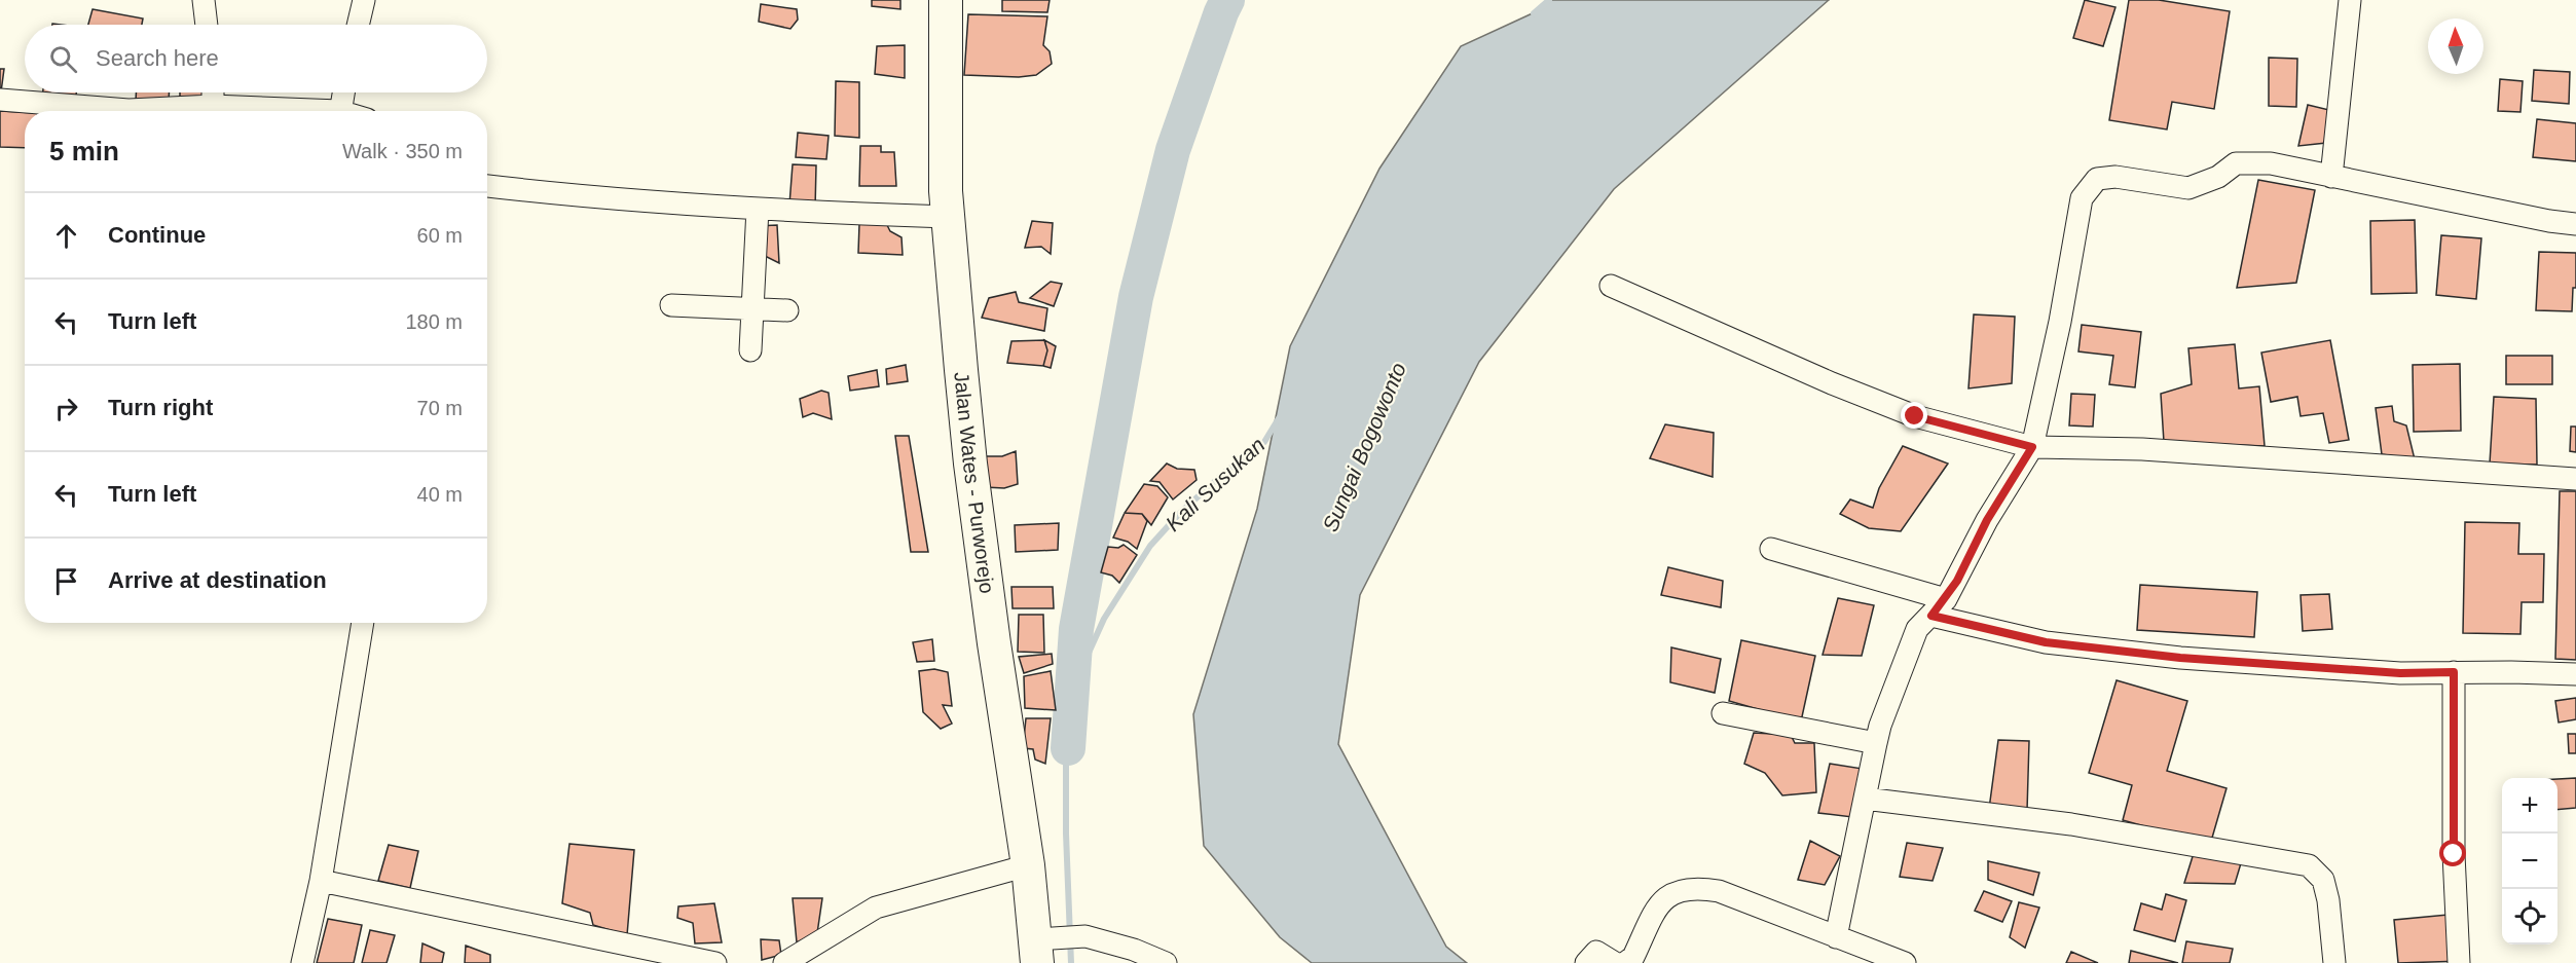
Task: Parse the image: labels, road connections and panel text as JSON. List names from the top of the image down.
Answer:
{
  "streets": {
    "highway": ["Jalan Wates - Purworejo"]
  },
  "water": ["Sungai Bogowonto", "Kali Susukan"],
  "north": "top",
  "page": {
    "search": "Search here",
    "heading": ["5 min", "Walk · 350 m"],
    "list": [
      ["Continue", "60 m"],
      ["Turn left", "180 m"],
      ["Turn right", "70 m"],
      ["Turn left", "40 m"],
      "Arrive at destination"
    ],
    "map_buttons": ["+", "−"]
  }
}
